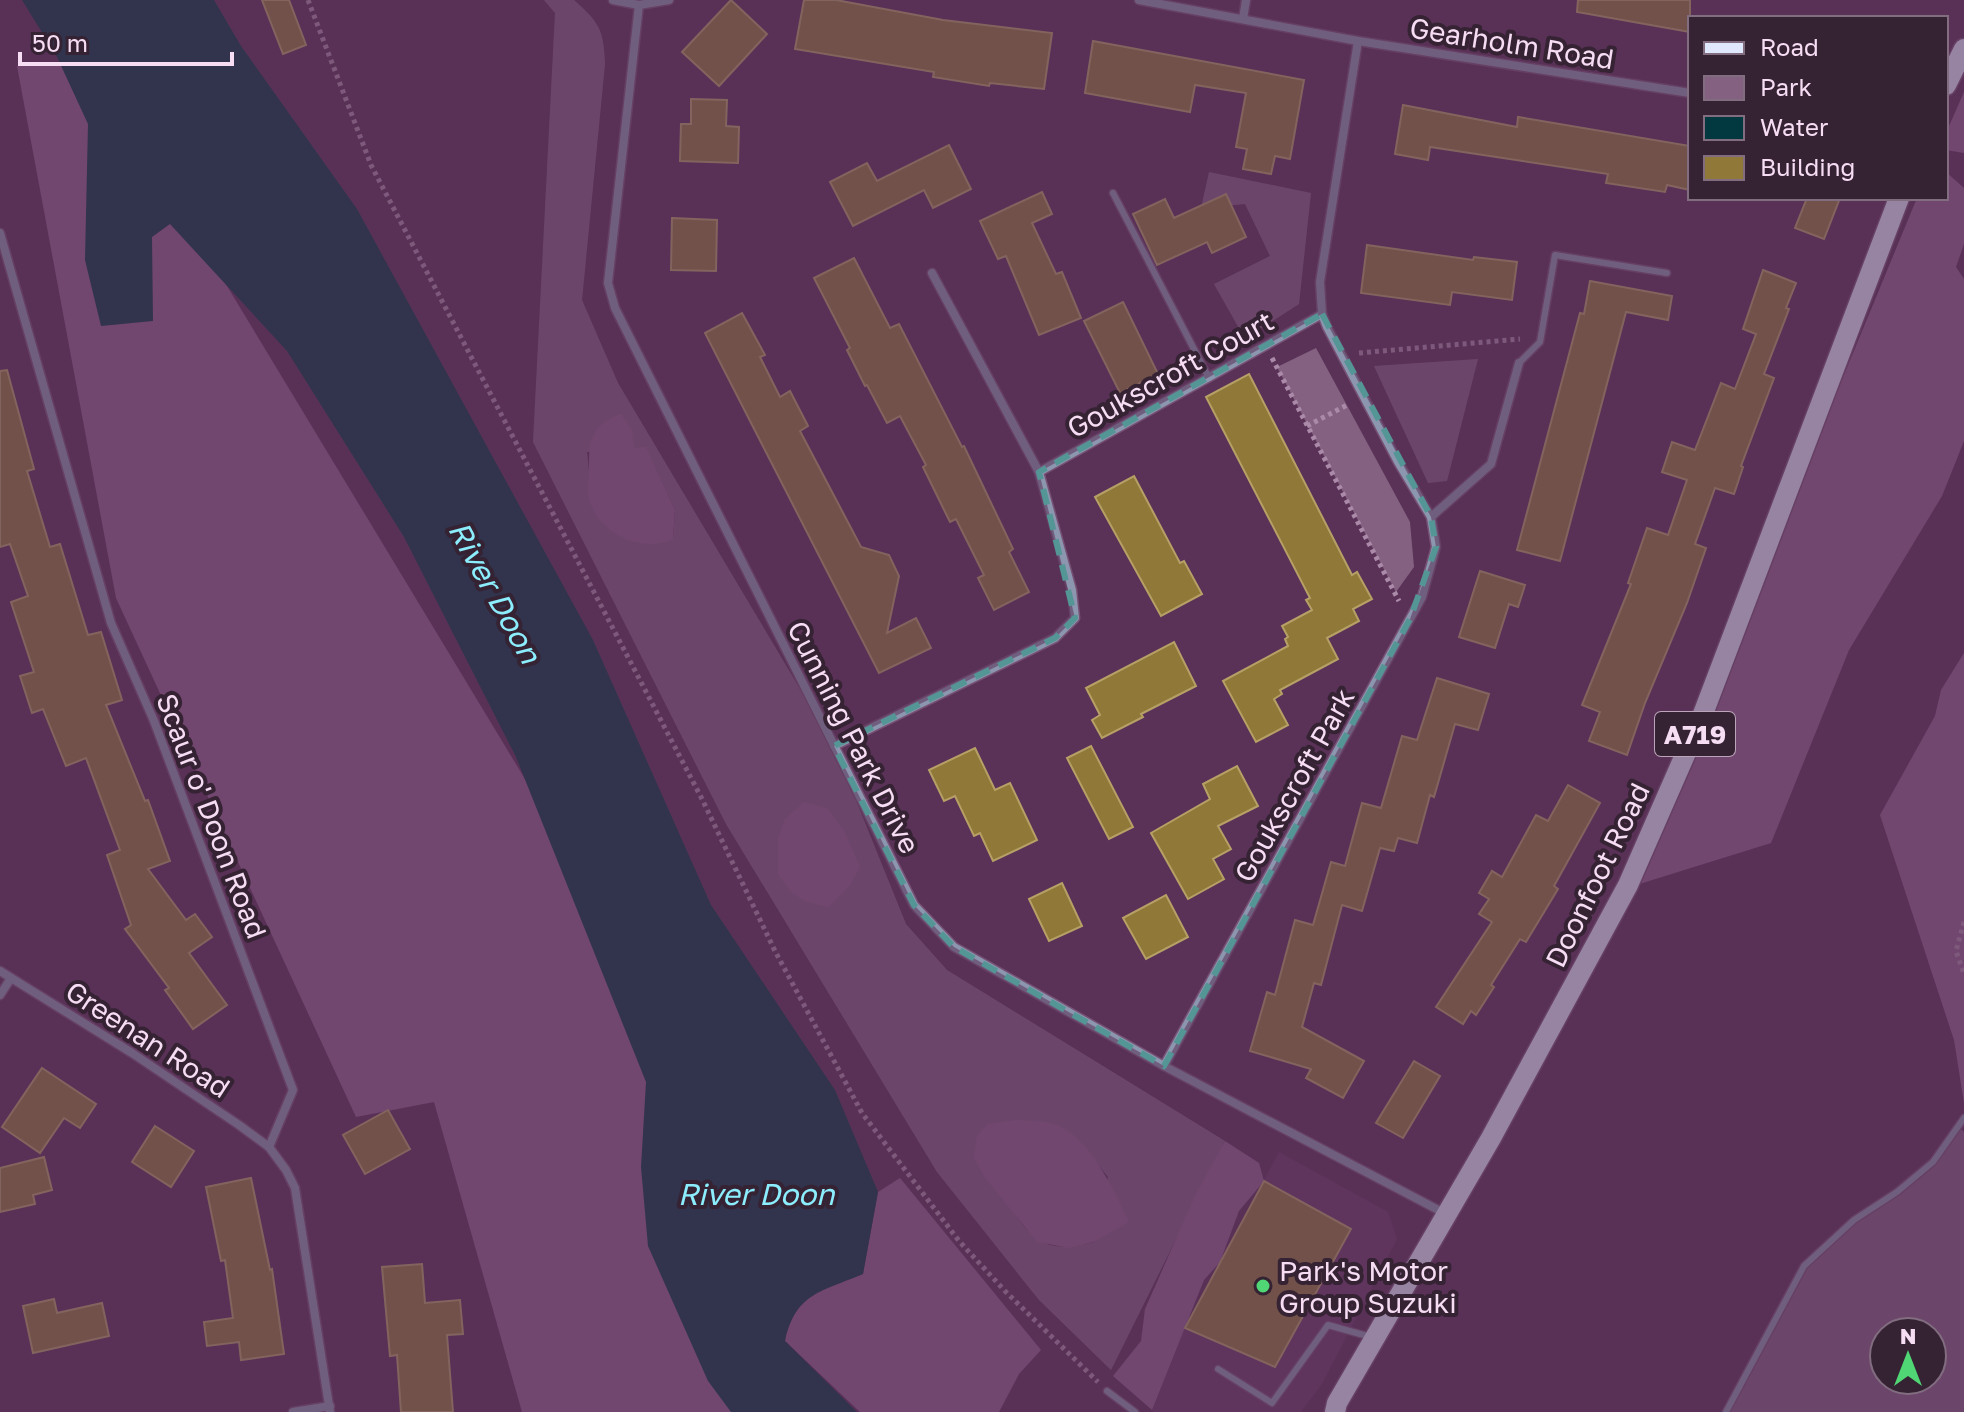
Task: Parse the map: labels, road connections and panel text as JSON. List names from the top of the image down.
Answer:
{
  "streets": {
    "main road": ["A719", "Doonfoot Road"],
    "street": [
      "Gearholm Road",
      "Goukscroft Court",
      "Cunning Park Drive",
      "Goukscroft Park",
      "Scaur o' Doon Road",
      "Greenan Road"
    ]
  },
  "crossings": [
    ["Gearholm Road", "Goukscroft Park"],
    ["Goukscroft Court", "Goukscroft Park"],
    ["Cunning Park Drive", "Goukscroft Park"],
    ["Cunning Park Drive", "Doonfoot Road"],
    ["Scaur o' Doon Road", "Greenan Road"]
  ],
  "water": ["River Doon"],
  "places": ["Park's Motor Group Suzuki"],
  "legend": [
    "Road",
    "Park",
    "Water",
    "Building"
  ],
  "scale_bar": "50 m",
  "north": "top"
}
